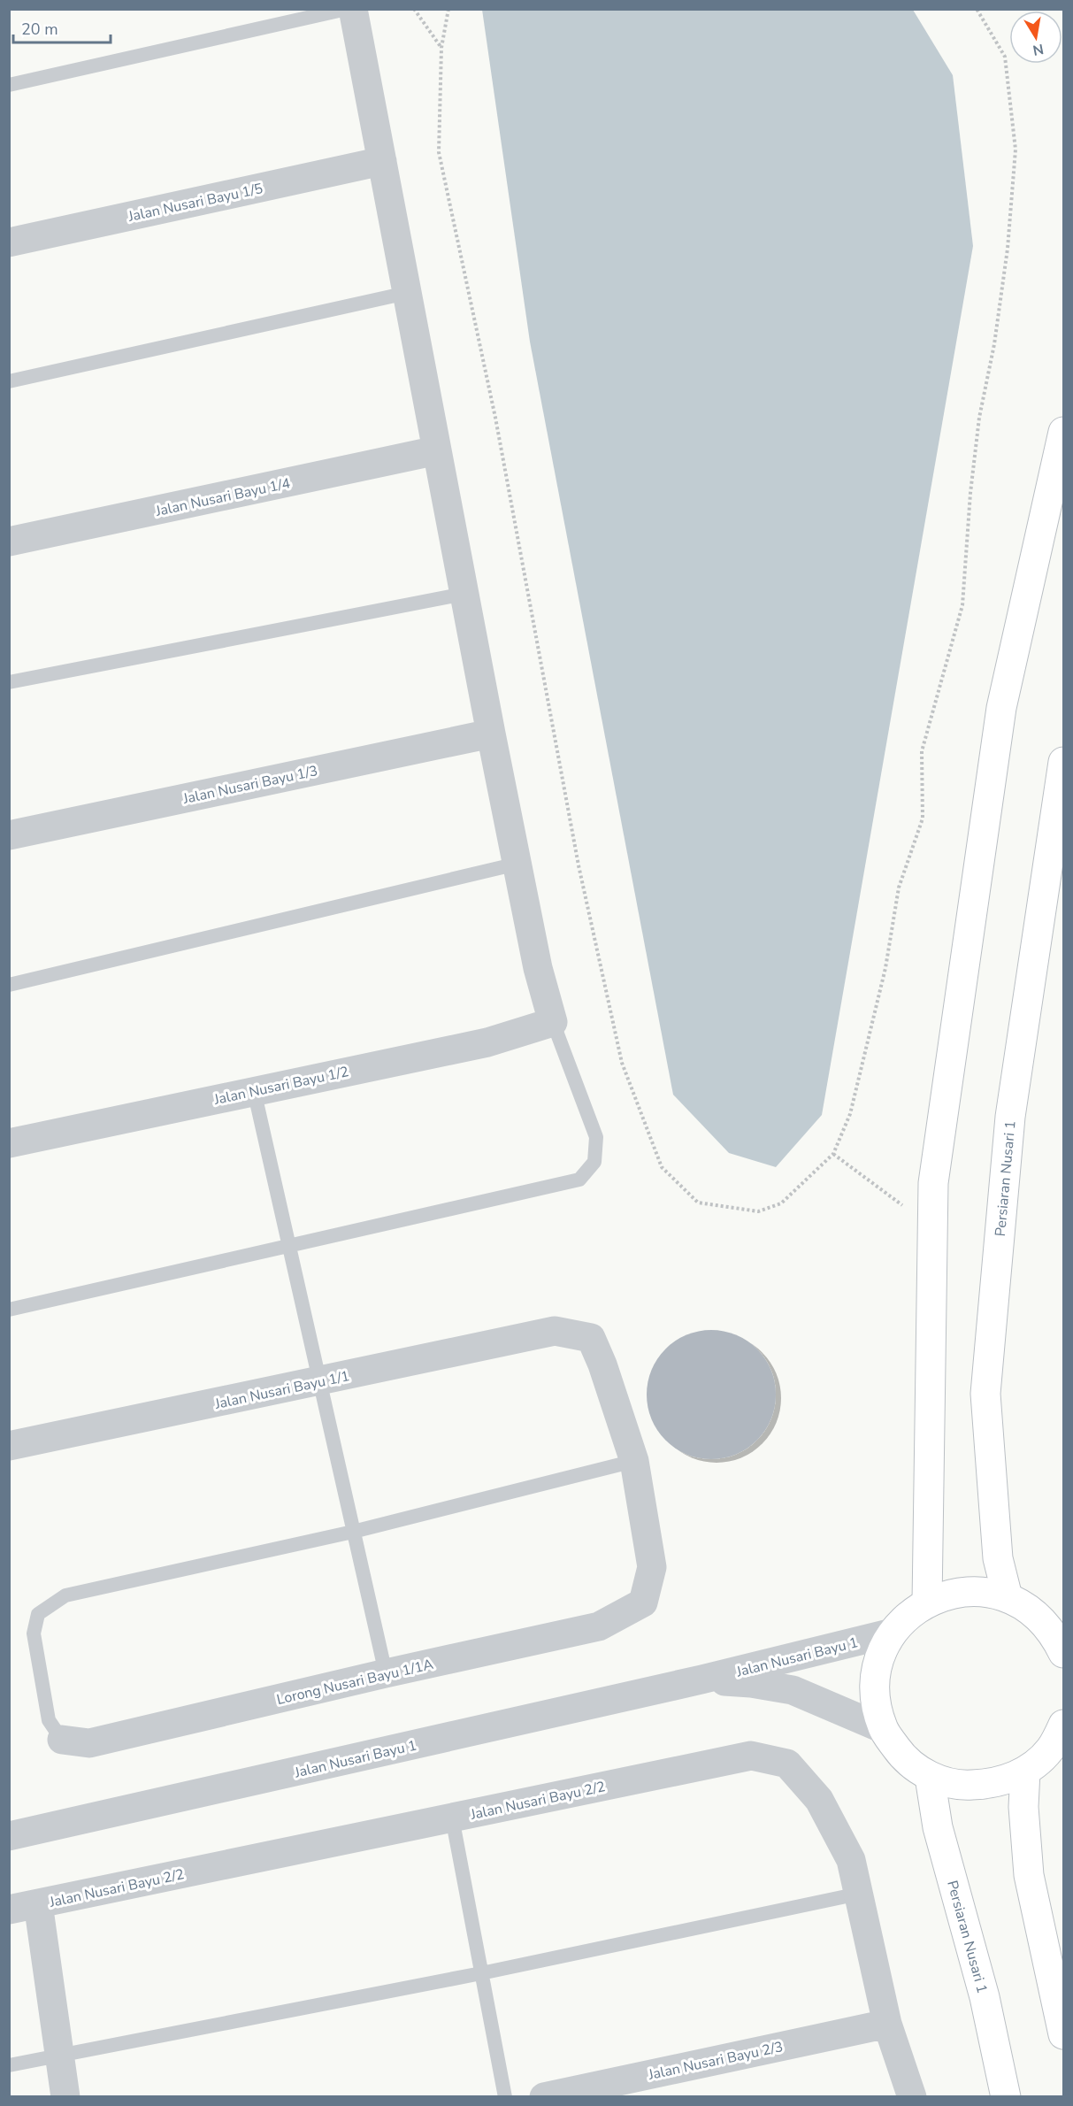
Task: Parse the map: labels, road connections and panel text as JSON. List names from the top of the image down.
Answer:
{
  "streets": {
    "main road": ["Persiaran Nusari 1"],
    "street": [
      "Jalan Nusari Bayu 1/5",
      "Jalan Nusari Bayu 1/4",
      "Jalan Nusari Bayu 1/3",
      "Jalan Nusari Bayu 1/2",
      "Jalan Nusari Bayu 1/1",
      "Jalan Nusari Bayu 1",
      "Lorong Nusari Bayu 1/1A",
      "Jalan Nusari Bayu 2/2",
      "Jalan Nusari Bayu 2/3"
    ]
  },
  "crossings": [
    ["Jalan Nusari Bayu 1/1", "Lorong Nusari Bayu 1/1A"],
    ["Jalan Nusari Bayu 2/2", "Jalan Nusari Bayu 2/3"]
  ],
  "scale_bar": "20 m",
  "north": "bottom"
}
